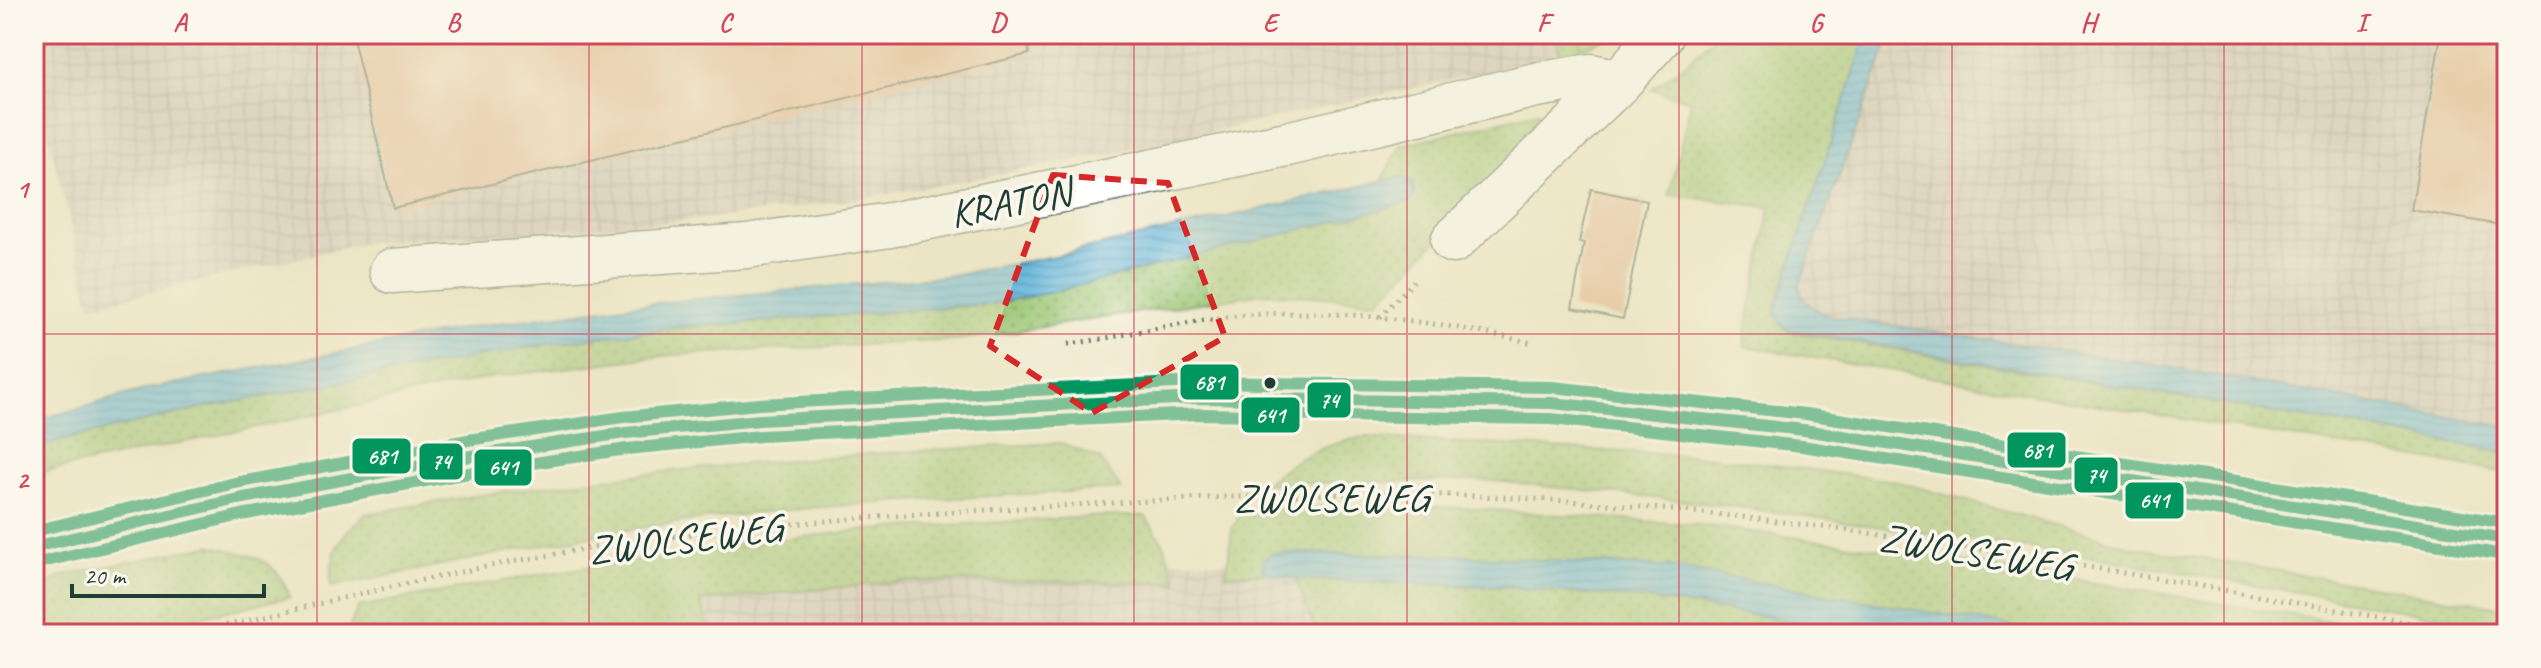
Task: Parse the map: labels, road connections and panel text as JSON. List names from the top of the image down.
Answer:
{
  "streets": {
    "street": ["KRATON"],
    "path": ["ZWOLSEWEG"]
  },
  "lines": ["transit line 681", "transit line 74", "transit line 641"],
  "scale_bar": "20 m",
  "grid": {
    "columns": [
      "A",
      "B",
      "C",
      "D",
      "E",
      "F",
      "G",
      "H",
      "I"
    ],
    "rows": ["1", "2"]
  }
}
